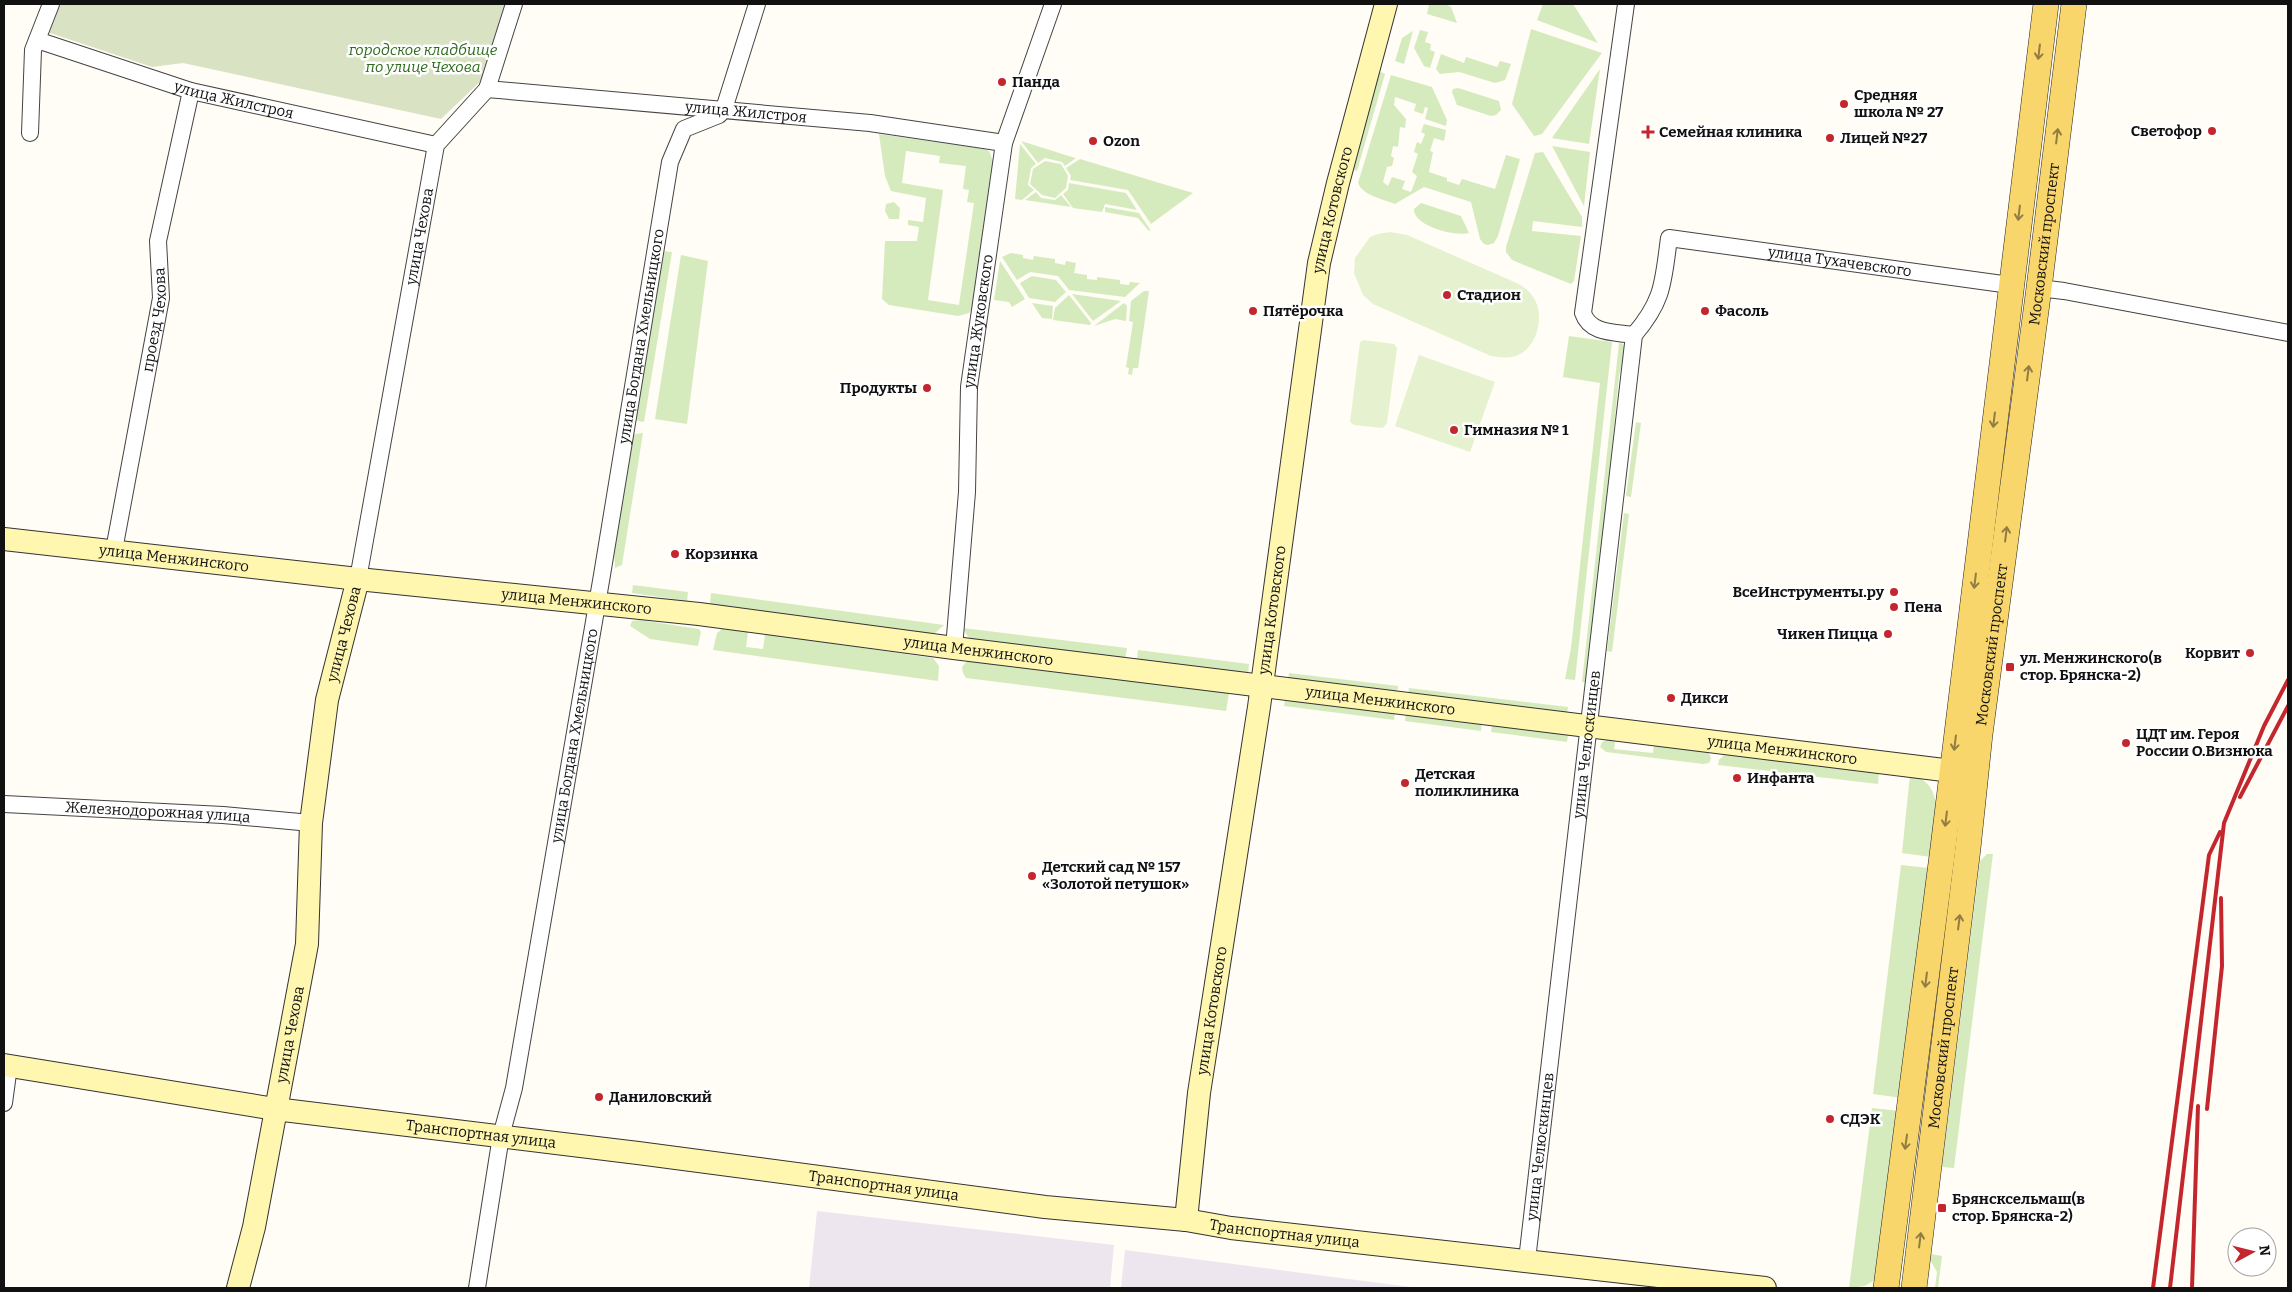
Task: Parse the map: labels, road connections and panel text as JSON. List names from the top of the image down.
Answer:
{
  "streets": {
    "main road": ["Московский проспект"],
    "street": [
      "улица Жилстроя",
      "улица Котовского",
      "улица Чехова",
      "улица Тухачевского",
      "проезд Чехова",
      "улица Жуковского",
      "улица Богдана Хмельницкого",
      "улица Менжинского",
      "улица Челюскинцев",
      "Железнодорожная улица",
      "Транспортная улица"
    ]
  },
  "crossings": [
    ["улица Жилстроя", "улица Чехова"],
    ["улица Жилстроя", "проезд Чехова"],
    ["улица Жилстроя", "улица Жуковского"],
    ["улица Жилстроя", "улица Богдана Хмельницкого"],
    ["улица Котовского", "улица Менжинского"],
    ["улица Котовского", "Транспортная улица"],
    ["улица Чехова", "улица Менжинского"],
    ["улица Чехова", "Железнодорожная улица"],
    ["улица Чехова", "Транспортная улица"],
    ["Московский проспект", "улица Тухачевского"],
    ["Московский проспект", "улица Менжинского"],
    ["улица Тухачевского", "улица Челюскинцев"],
    ["проезд Чехова", "улица Менжинского"],
    ["улица Жуковского", "улица Менжинского"],
    ["улица Богдана Хмельницкого", "улица Менжинского"],
    ["улица Богдана Хмельницкого", "Транспортная улица"],
    ["улица Менжинского", "улица Челюскинцев"],
    ["улица Челюскинцев", "Транспортная улица"]
  ],
  "parks": ["городское кладбище по улице Чехова"],
  "places": {
    "other": [
      "Панда",
      "Средняя школа № 27",
      "Светофор",
      "Лицей №27",
      "Ozon",
      "Стадион",
      "Пятёрочка",
      "Фасоль",
      "Продукты",
      "Гимназия № 1",
      "Корзинка",
      "ВсеИнструменты.ру",
      "Пена",
      "Чикен Пицца",
      "Корвит",
      "Дикси",
      "ЦДТ им. Героя России О.Визнюка",
      "Инфанта",
      "Детская поликлиника",
      "Детский сад № 157 «Золотой петушок»",
      "Даниловский",
      "СДЭК"
    ],
    "health": ["Семейная клиника"],
    "transit": ["ул. Менжинского(в стор. Брянска-2)", "Брянсксельмаш(в стор. Брянска-2)"]
  },
  "north": "right"
}
